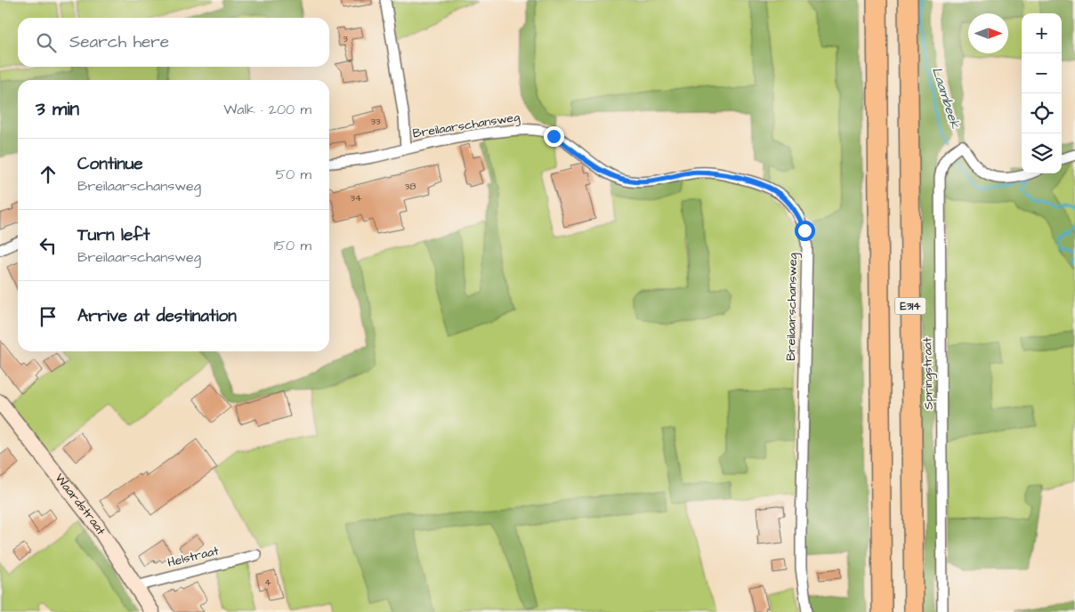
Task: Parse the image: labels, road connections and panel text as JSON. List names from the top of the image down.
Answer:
{
  "streets": {
    "highway": ["E314"],
    "street": [
      "Breilaarschansweg",
      "Springstraat",
      "Waardstraat",
      "Helstraat"
    ]
  },
  "crossings": [
    ["Waardstraat", "Helstraat"]
  ],
  "water": ["Laambeek"],
  "house_numbers": [
    "3",
    "33",
    "38",
    "34",
    "4"
  ],
  "north": "right",
  "page": {
    "map_buttons": ["+", "−"],
    "search": "Search here",
    "heading": ["3 min", "Walk · 200 m"],
    "list": [
      ["Continue", "Breilaarschansweg", "50 m"],
      ["Turn left", "Breilaarschansweg", "150 m"],
      "Arrive at destination"
    ]
  }
}
